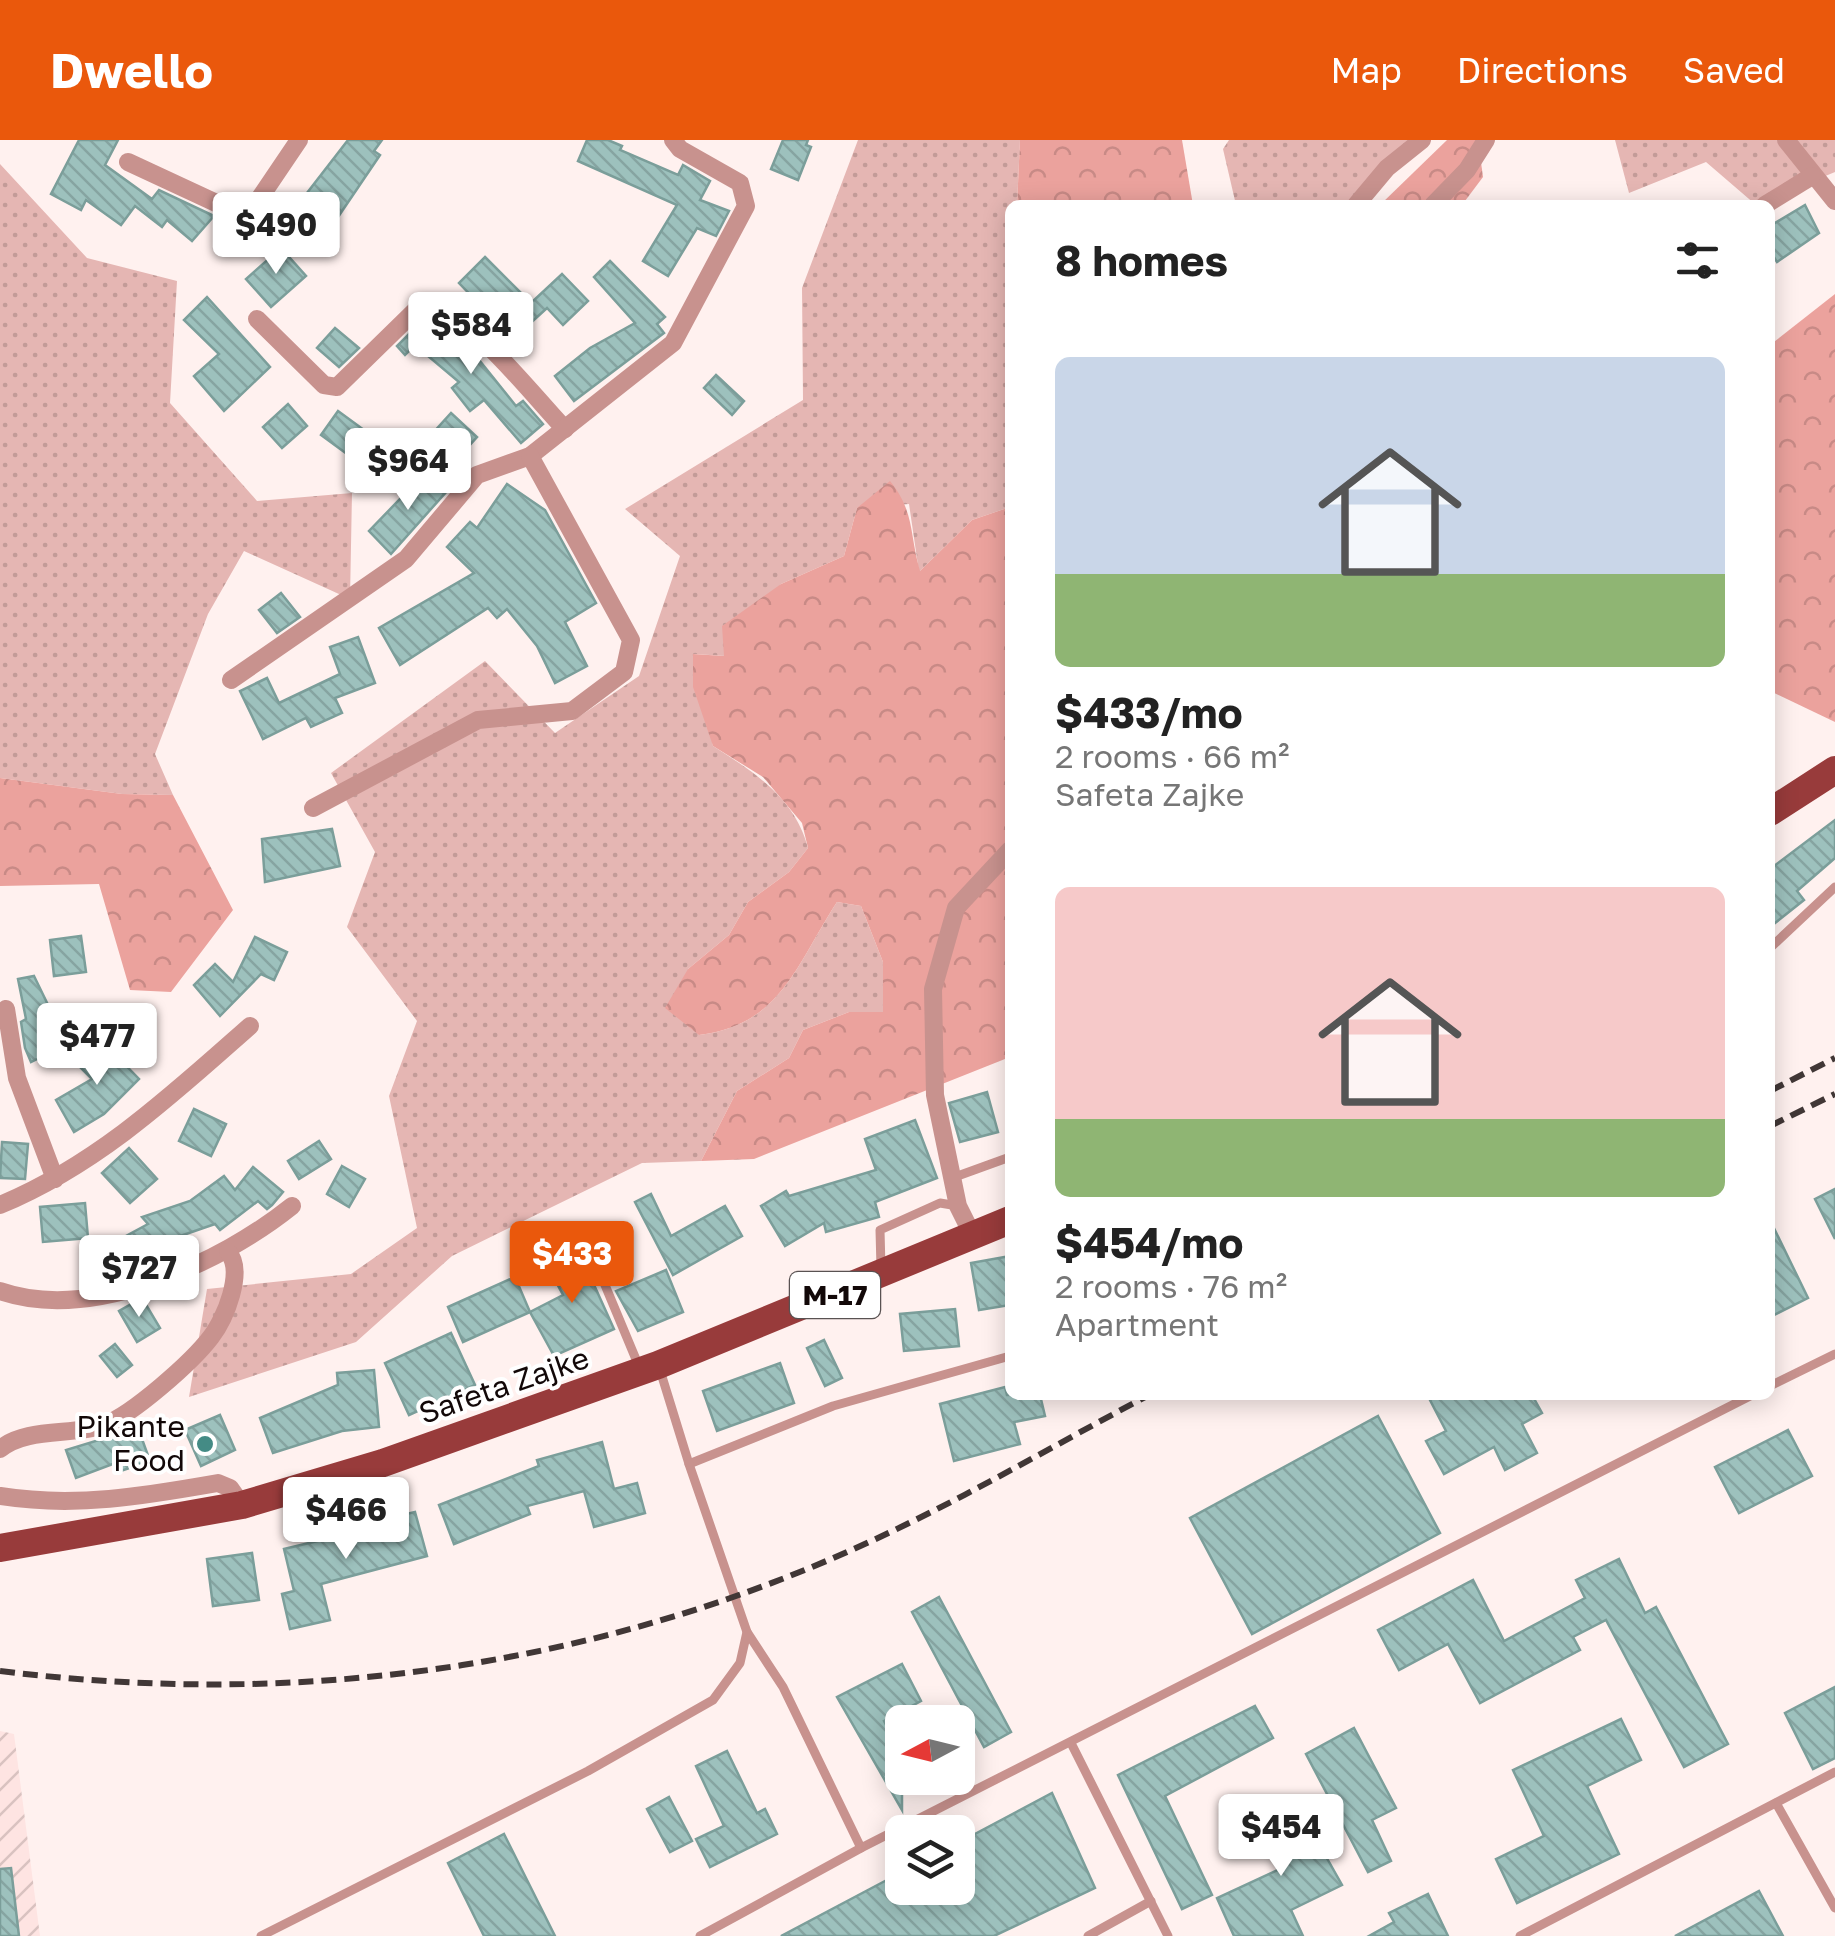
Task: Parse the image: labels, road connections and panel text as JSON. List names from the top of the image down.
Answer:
{
  "streets": {
    "main road": ["M-17", "Safeta Zajke"]
  },
  "places": ["Pikante Food"],
  "north": "left",
  "page": {
    "header": "Dwello",
    "nav": ["Map", "Directions", "Saved"],
    "price": [
      "$490",
      "$584",
      "$964",
      "$477",
      "$433",
      "$727",
      "$466",
      "$454"
    ],
    "heading": "8 homes",
    "list": [
      {
        "name": "$433/mo",
        "note": "2 rooms · 66 m² · Safeta Zajke"
      },
      {
        "name": "$454/mo",
        "note": "2 rooms · 76 m² · Apartment"
      }
    ]
  }
}
